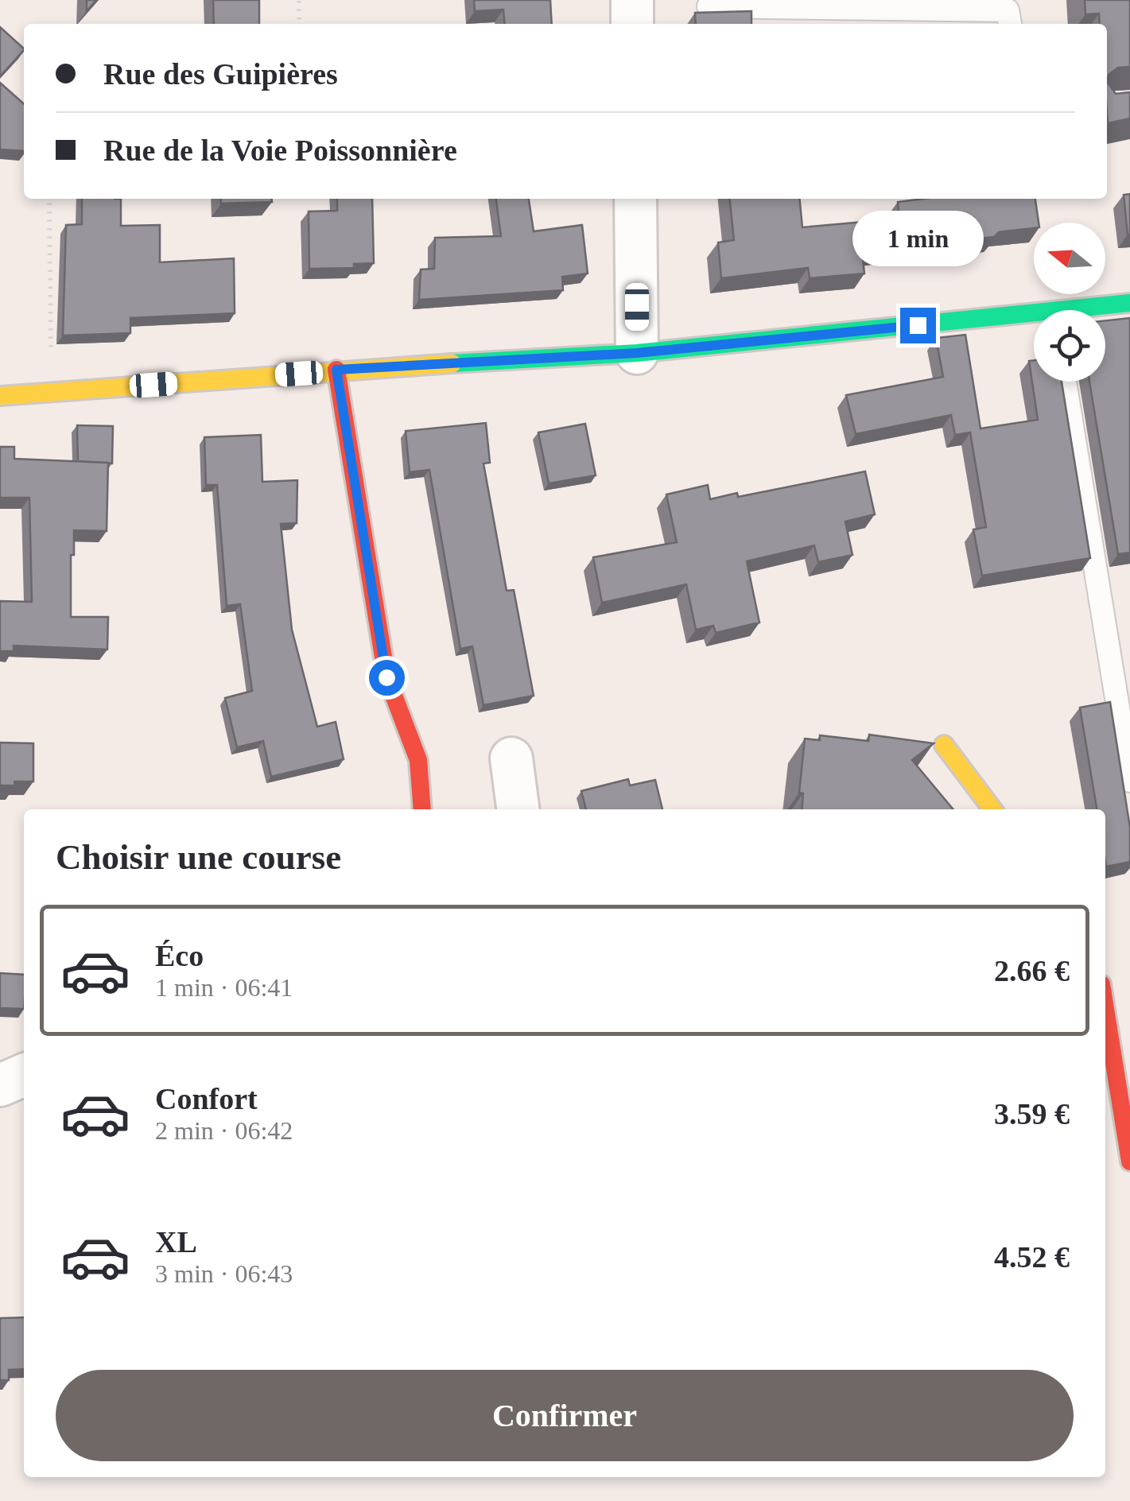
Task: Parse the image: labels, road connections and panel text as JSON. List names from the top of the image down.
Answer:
{
  "north": "left",
  "page": {
    "banner": ["Rue des Guipières", "Rue de la Voie Poissonnière"],
    "bubble": "1 min",
    "heading": "Choisir une course",
    "list": [
      {
        "name": "Éco",
        "note": "1 min · 06:41",
        "value": "2.66 €"
      },
      {
        "name": "Confort",
        "note": "2 min · 06:42",
        "value": "3.59 €"
      },
      {
        "name": "XL",
        "note": "3 min · 06:43",
        "value": "4.52 €"
      }
    ],
    "buttons": "Confirmer"
  }
}
